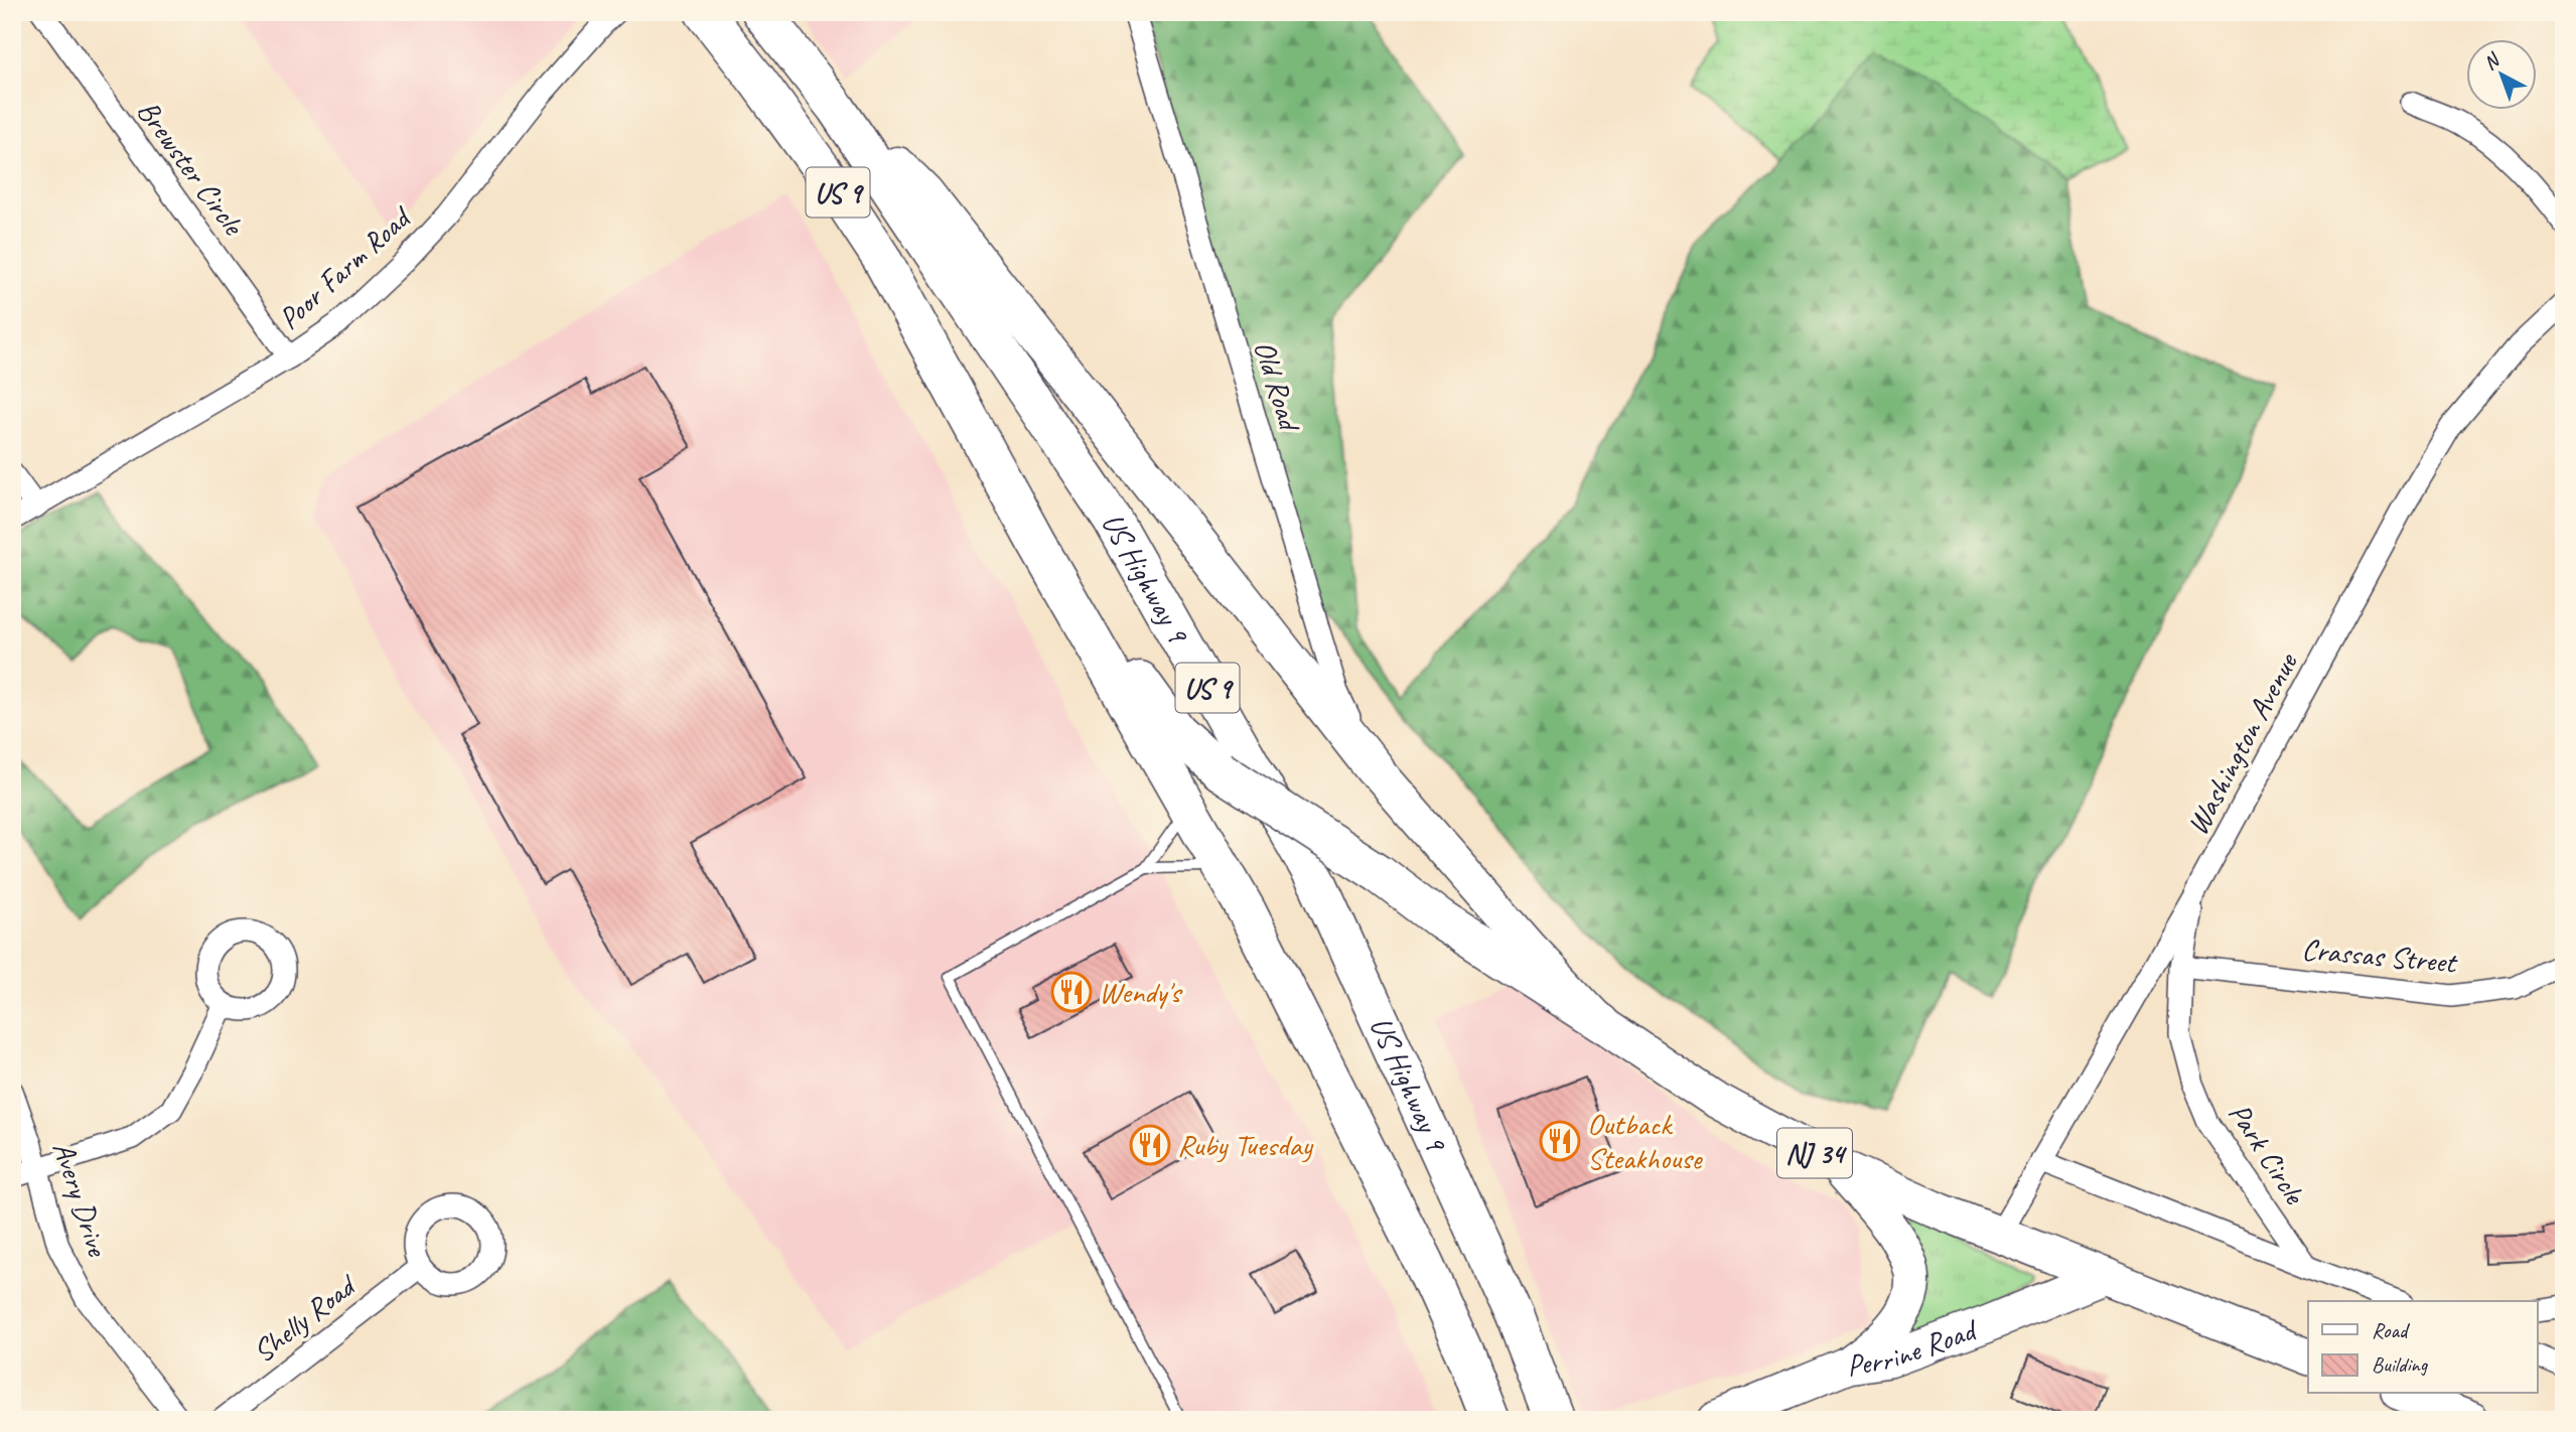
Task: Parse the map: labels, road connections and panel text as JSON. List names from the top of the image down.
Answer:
{
  "streets": {
    "highway": ["US 9", "US Highway 9"],
    "main road": ["NJ 34", "Perrine Road"],
    "street": [
      "Brewster Circle",
      "Poor Farm Road",
      "Old Road",
      "Washington Avenue",
      "Crassas Street",
      "Park Circle",
      "Avery Drive",
      "Shelly Road"
    ]
  },
  "crossings": [
    ["Brewster Circle", "Poor Farm Road"],
    ["Washington Avenue", "NJ 34"],
    ["Washington Avenue", "Park Circle"],
    ["Crassas Street", "Park Circle"],
    ["NJ 34", "Perrine Road"]
  ],
  "places": {
    "restaurant": ["Wendy's", "Outback Steakhouse", "Ruby Tuesday"]
  },
  "legend": ["Road", "Building"],
  "north": "top left"
}
